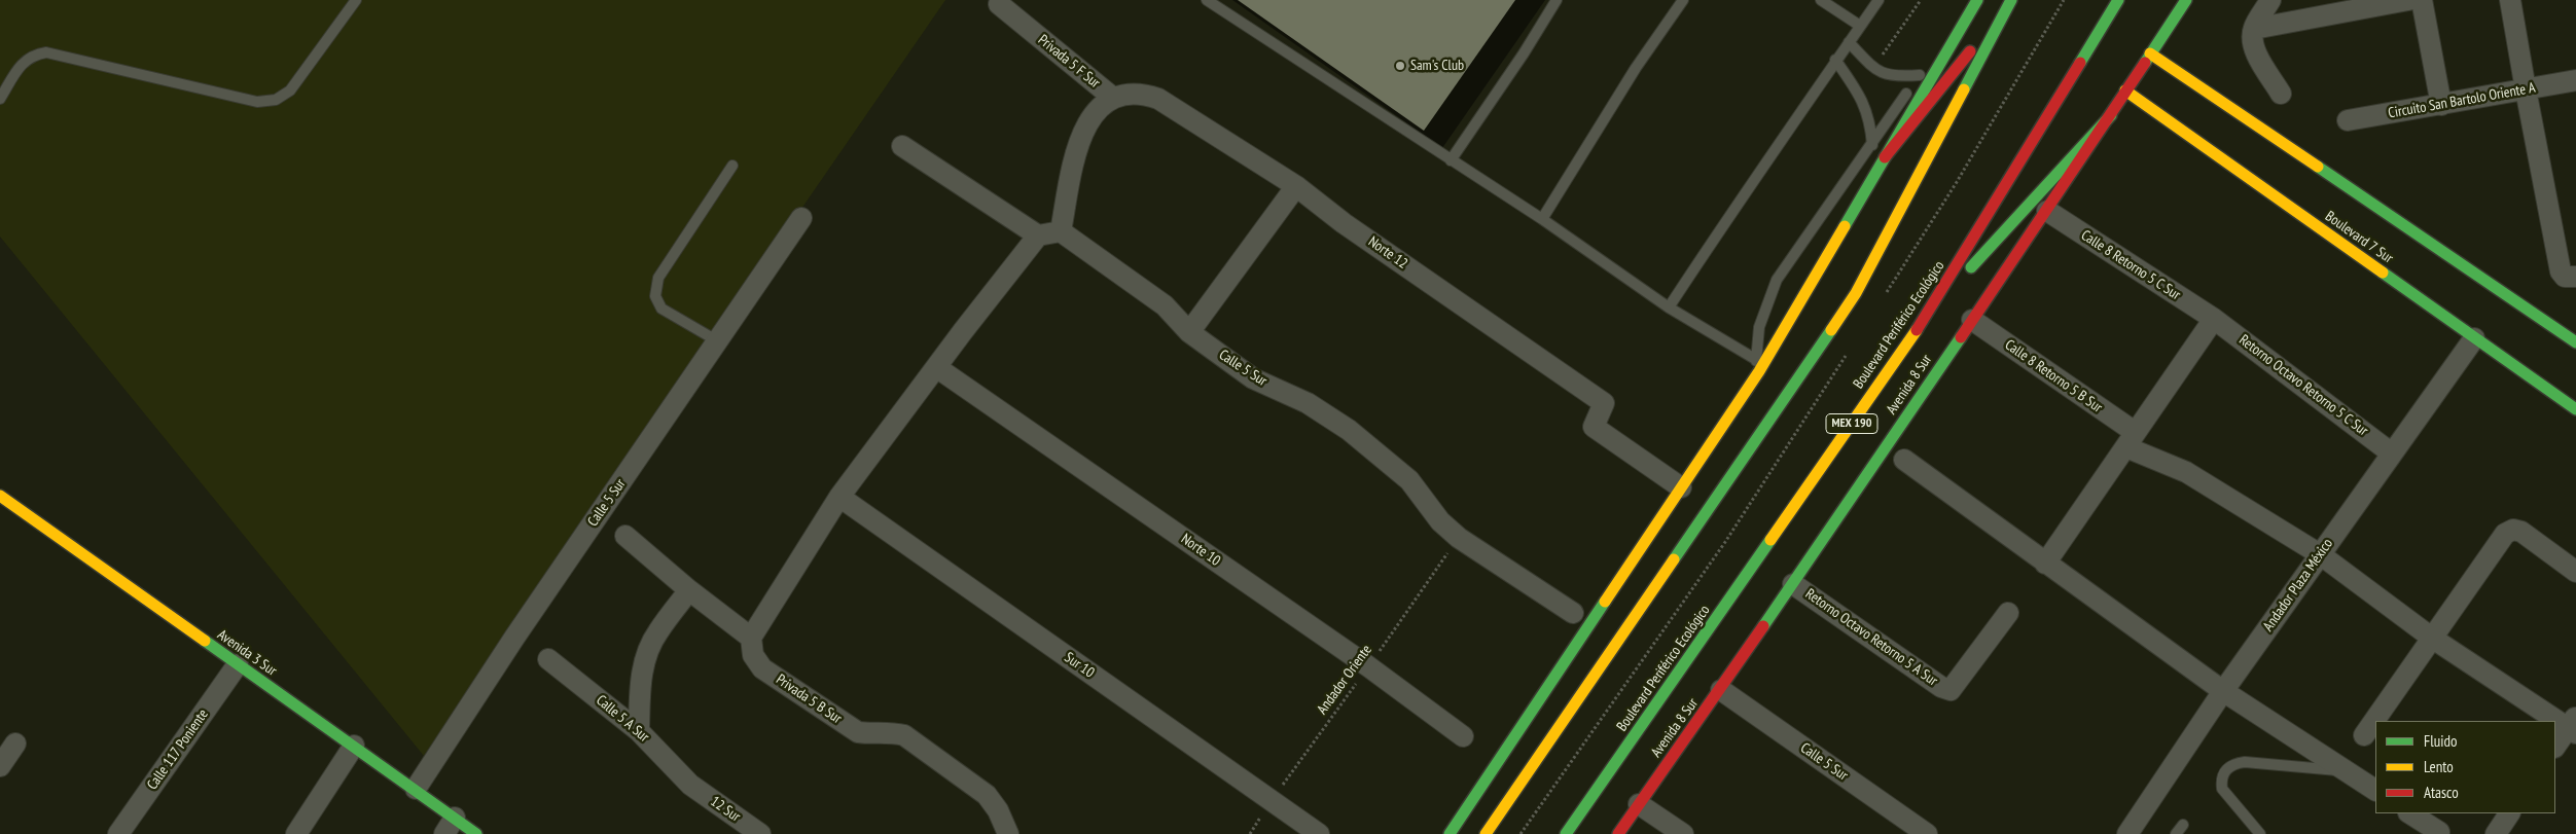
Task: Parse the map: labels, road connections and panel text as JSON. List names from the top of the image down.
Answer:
{
  "streets": {
    "main road": [
      "Boulevard 7 Sur",
      "Boulevard Periférico Ecológico",
      "Avenida 8 Sur",
      "MEX 190",
      "Avenida 3 Sur"
    ],
    "street": [
      "Privada 5 F Sur",
      "Circuito San Bartolo Oriente A",
      "Norte 12",
      "Calle 8 Retorno 5 C Sur",
      "Calle 5 Sur",
      "Calle 8 Retorno 5 B Sur",
      "Retorno Octavo Retorno 5 C Sur",
      "Norte 10",
      "Andador Plaza México",
      "Retorno Octavo Retorno 5 A Sur",
      "Sur 10",
      "Privada 5 B Sur",
      "Calle 5 A Sur",
      "Calle 117 Poniente",
      "12 Sur"
    ],
    "path": ["Andador Oriente"]
  },
  "crossings": [
    ["Privada 5 F Sur", "Norte 12"],
    ["Boulevard 7 Sur", "Avenida 8 Sur"],
    ["Boulevard 7 Sur", "Andador Plaza México"],
    ["Calle 8 Retorno 5 C Sur", "Avenida 8 Sur"],
    ["Calle 8 Retorno 5 C Sur", "Retorno Octavo Retorno 5 C Sur"],
    ["Calle 5 Sur", "Avenida 8 Sur"],
    ["Calle 5 Sur", "Avenida 3 Sur"],
    ["Calle 5 Sur", "Andador Oriente"],
    ["Calle 8 Retorno 5 B Sur", "Avenida 8 Sur"],
    ["Calle 8 Retorno 5 B Sur", "Andador Plaza México"],
    ["Avenida 8 Sur", "Retorno Octavo Retorno 5 A Sur"],
    ["Retorno Octavo Retorno 5 C Sur", "Andador Plaza México"],
    ["Norte 10", "Andador Oriente"],
    ["Avenida 3 Sur", "Calle 117 Poniente"],
    ["Sur 10", "Andador Oriente"],
    ["Calle 5 A Sur", "12 Sur"]
  ],
  "places": ["Sam's Club"],
  "legend": ["Fluido", "Lento", "Atasco"]
}
